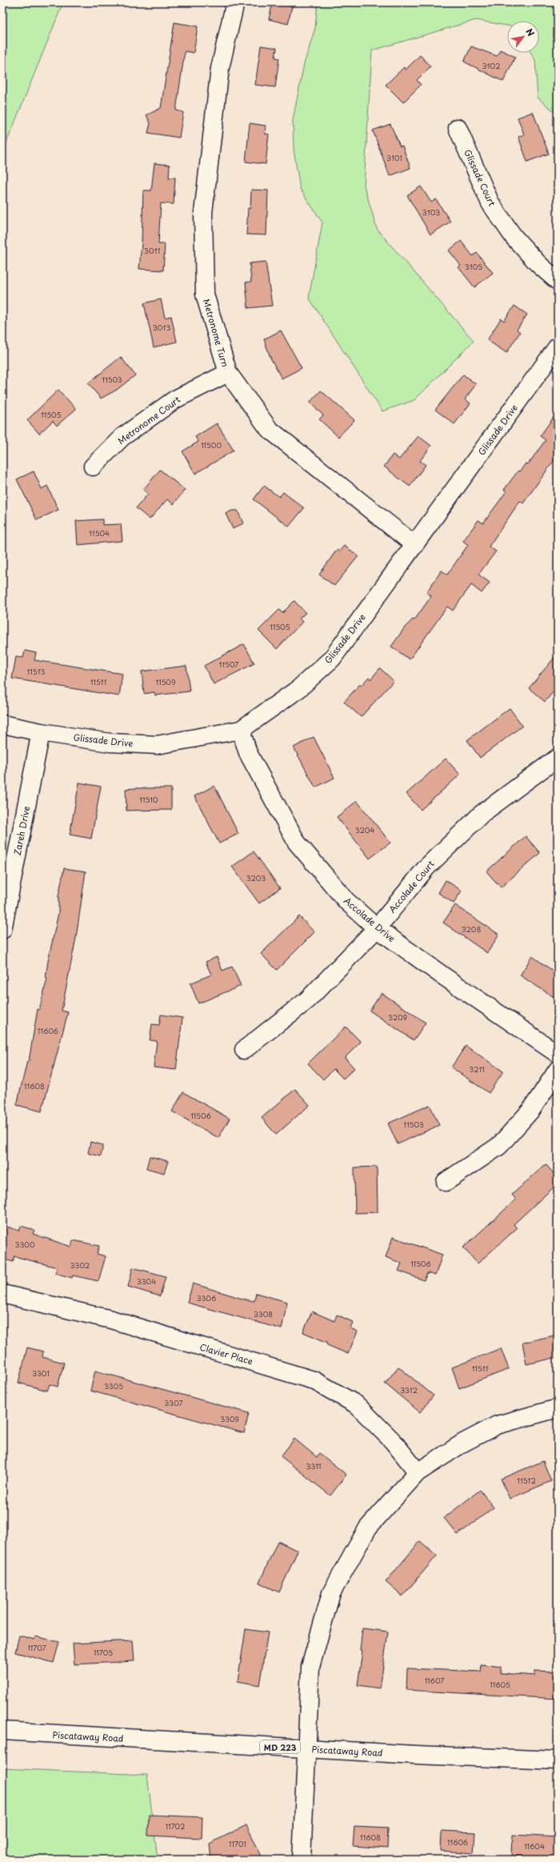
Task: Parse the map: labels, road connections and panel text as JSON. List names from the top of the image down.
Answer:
{
  "streets": {
    "street": [
      "Glissade Court",
      "Metronome Turn",
      "Metronome Court",
      "Glissade Drive",
      "Zareh Drive",
      "Accolade Court",
      "Accolade Drive",
      "Clavier Place",
      "Piscataway Road",
      "MD 223"
    ]
  },
  "crossings": [
    ["Metronome Turn", "Metronome Court"],
    ["Metronome Turn", "Glissade Drive"],
    ["Glissade Drive", "Zareh Drive"],
    ["Glissade Drive", "Accolade Drive"],
    ["Accolade Court", "Accolade Drive"]
  ],
  "house_numbers": [
    "3102",
    "3101",
    "3103",
    "3011",
    "3105",
    "3013",
    "11503",
    "11505",
    "11500",
    "11504",
    "11505",
    "11507",
    "11513",
    "11511",
    "11509",
    "11510",
    "3204",
    "3203",
    "3208",
    "3209",
    "11606",
    "3211",
    "11608",
    "11506",
    "11503",
    "3300",
    "11506",
    "3302",
    "3304",
    "3306",
    "3308",
    "11511",
    "3301",
    "3305",
    "3312",
    "3307",
    "3309",
    "3311",
    "11512",
    "11707",
    "11705",
    "11607",
    "11605",
    "11702",
    "11608",
    "11606",
    "11701",
    "11604"
  ],
  "north": "top right"
}
